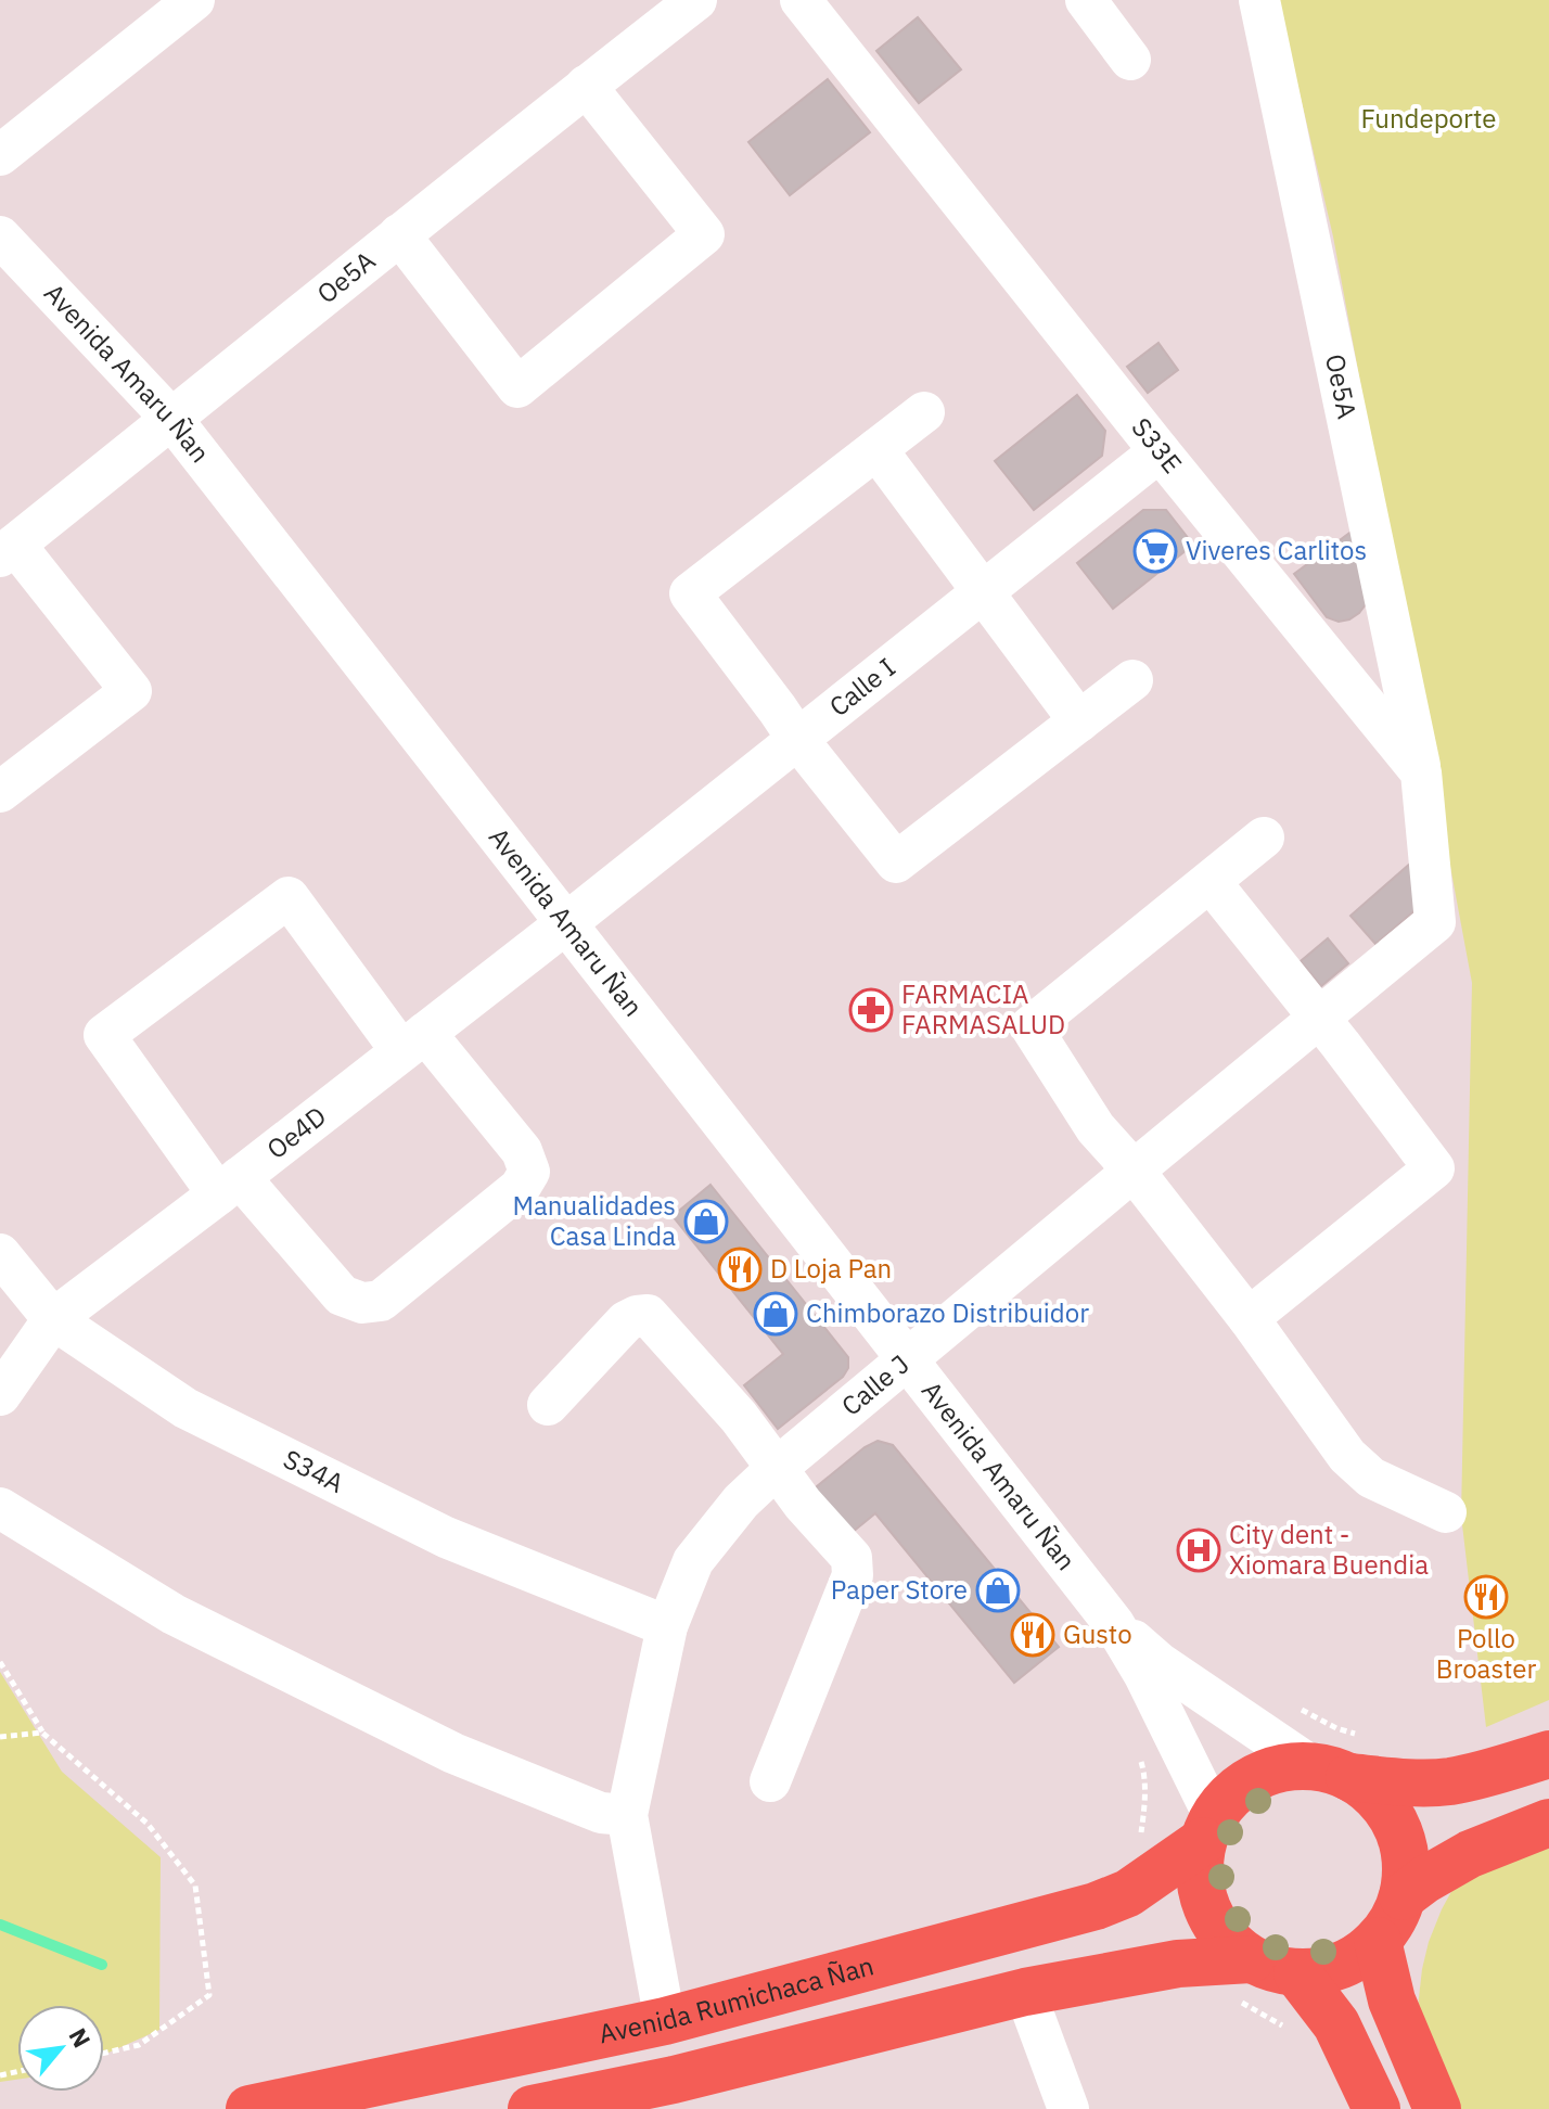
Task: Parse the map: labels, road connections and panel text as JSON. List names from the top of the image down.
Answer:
{
  "streets": {
    "main road": ["Avenida Rumichaca Ñan"],
    "street": [
      "Oe5A",
      "Avenida Amaru Ñan",
      "S33E",
      "Calle I",
      "Oe4D",
      "Calle J",
      "S34A"
    ]
  },
  "crossings": [
    ["Oe5A", "Avenida Amaru Ñan"],
    ["Oe5A", "S33E"],
    ["Oe5A", "Calle J"],
    ["Avenida Amaru Ñan", "Calle I"],
    ["Avenida Amaru Ñan", "Oe4D"],
    ["Avenida Amaru Ñan", "Calle J"],
    ["Avenida Amaru Ñan", "Avenida Rumichaca Ñan"],
    ["S33E", "Calle I"],
    ["S33E", "Calle J"],
    ["Calle I", "Oe4D"],
    ["Oe4D", "S34A"],
    ["Calle J", "S34A"],
    ["Calle J", "Avenida Rumichaca Ñan"]
  ],
  "parks": ["Fundeporte"],
  "places": {
    "supermarket": ["Viveres Carlitos"],
    "pharmacy": ["FARMACIA FARMASALUD"],
    "shop": ["Manualidades Casa Linda", "Chimborazo Distribuidor", "Paper Store"],
    "restaurant": ["D Loja Pan", "Pollo Broaster", "Gusto"],
    "hospital": ["City dent - Xiomara Buendia"]
  },
  "north": "top right"
}
